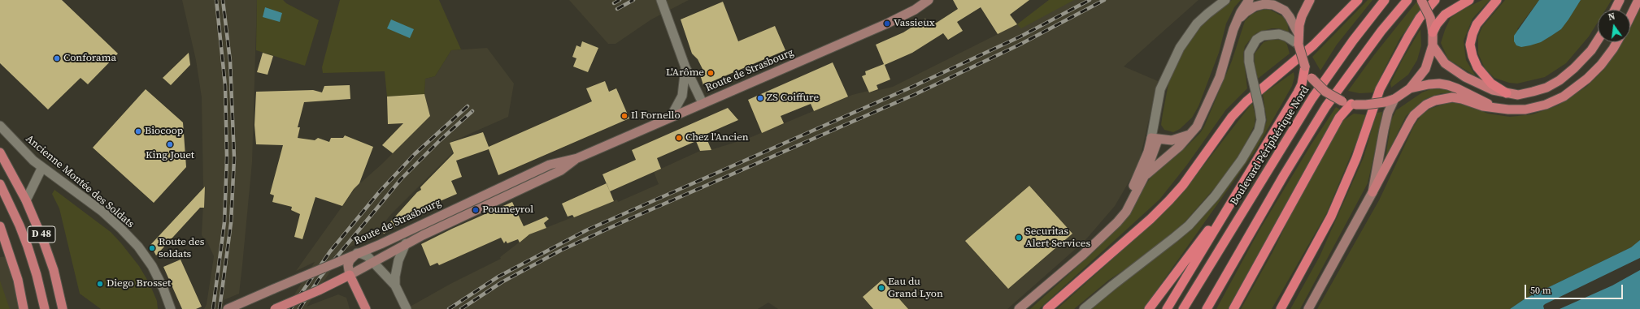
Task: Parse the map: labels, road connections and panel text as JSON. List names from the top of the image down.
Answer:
{
  "streets": {
    "highway": ["Boulevard Périphérique Nord"],
    "main road": ["Route de Strasbourg", "D 48"],
    "street": ["Ancienne Montée des Soldats"]
  },
  "places": [
    "Vassieux",
    "Conforama",
    "L'Arôme",
    "ZS Coiffure",
    "Il Fornello",
    "Biocoop",
    "Chez l'Ancien",
    "King Jouet",
    "Poumeyrol",
    "Securitas Alert Services",
    "Route des soldats",
    "Diego Brosset",
    "Eau du Grand Lyon"
  ],
  "scale_bar": "50 m",
  "north": "top"
}
